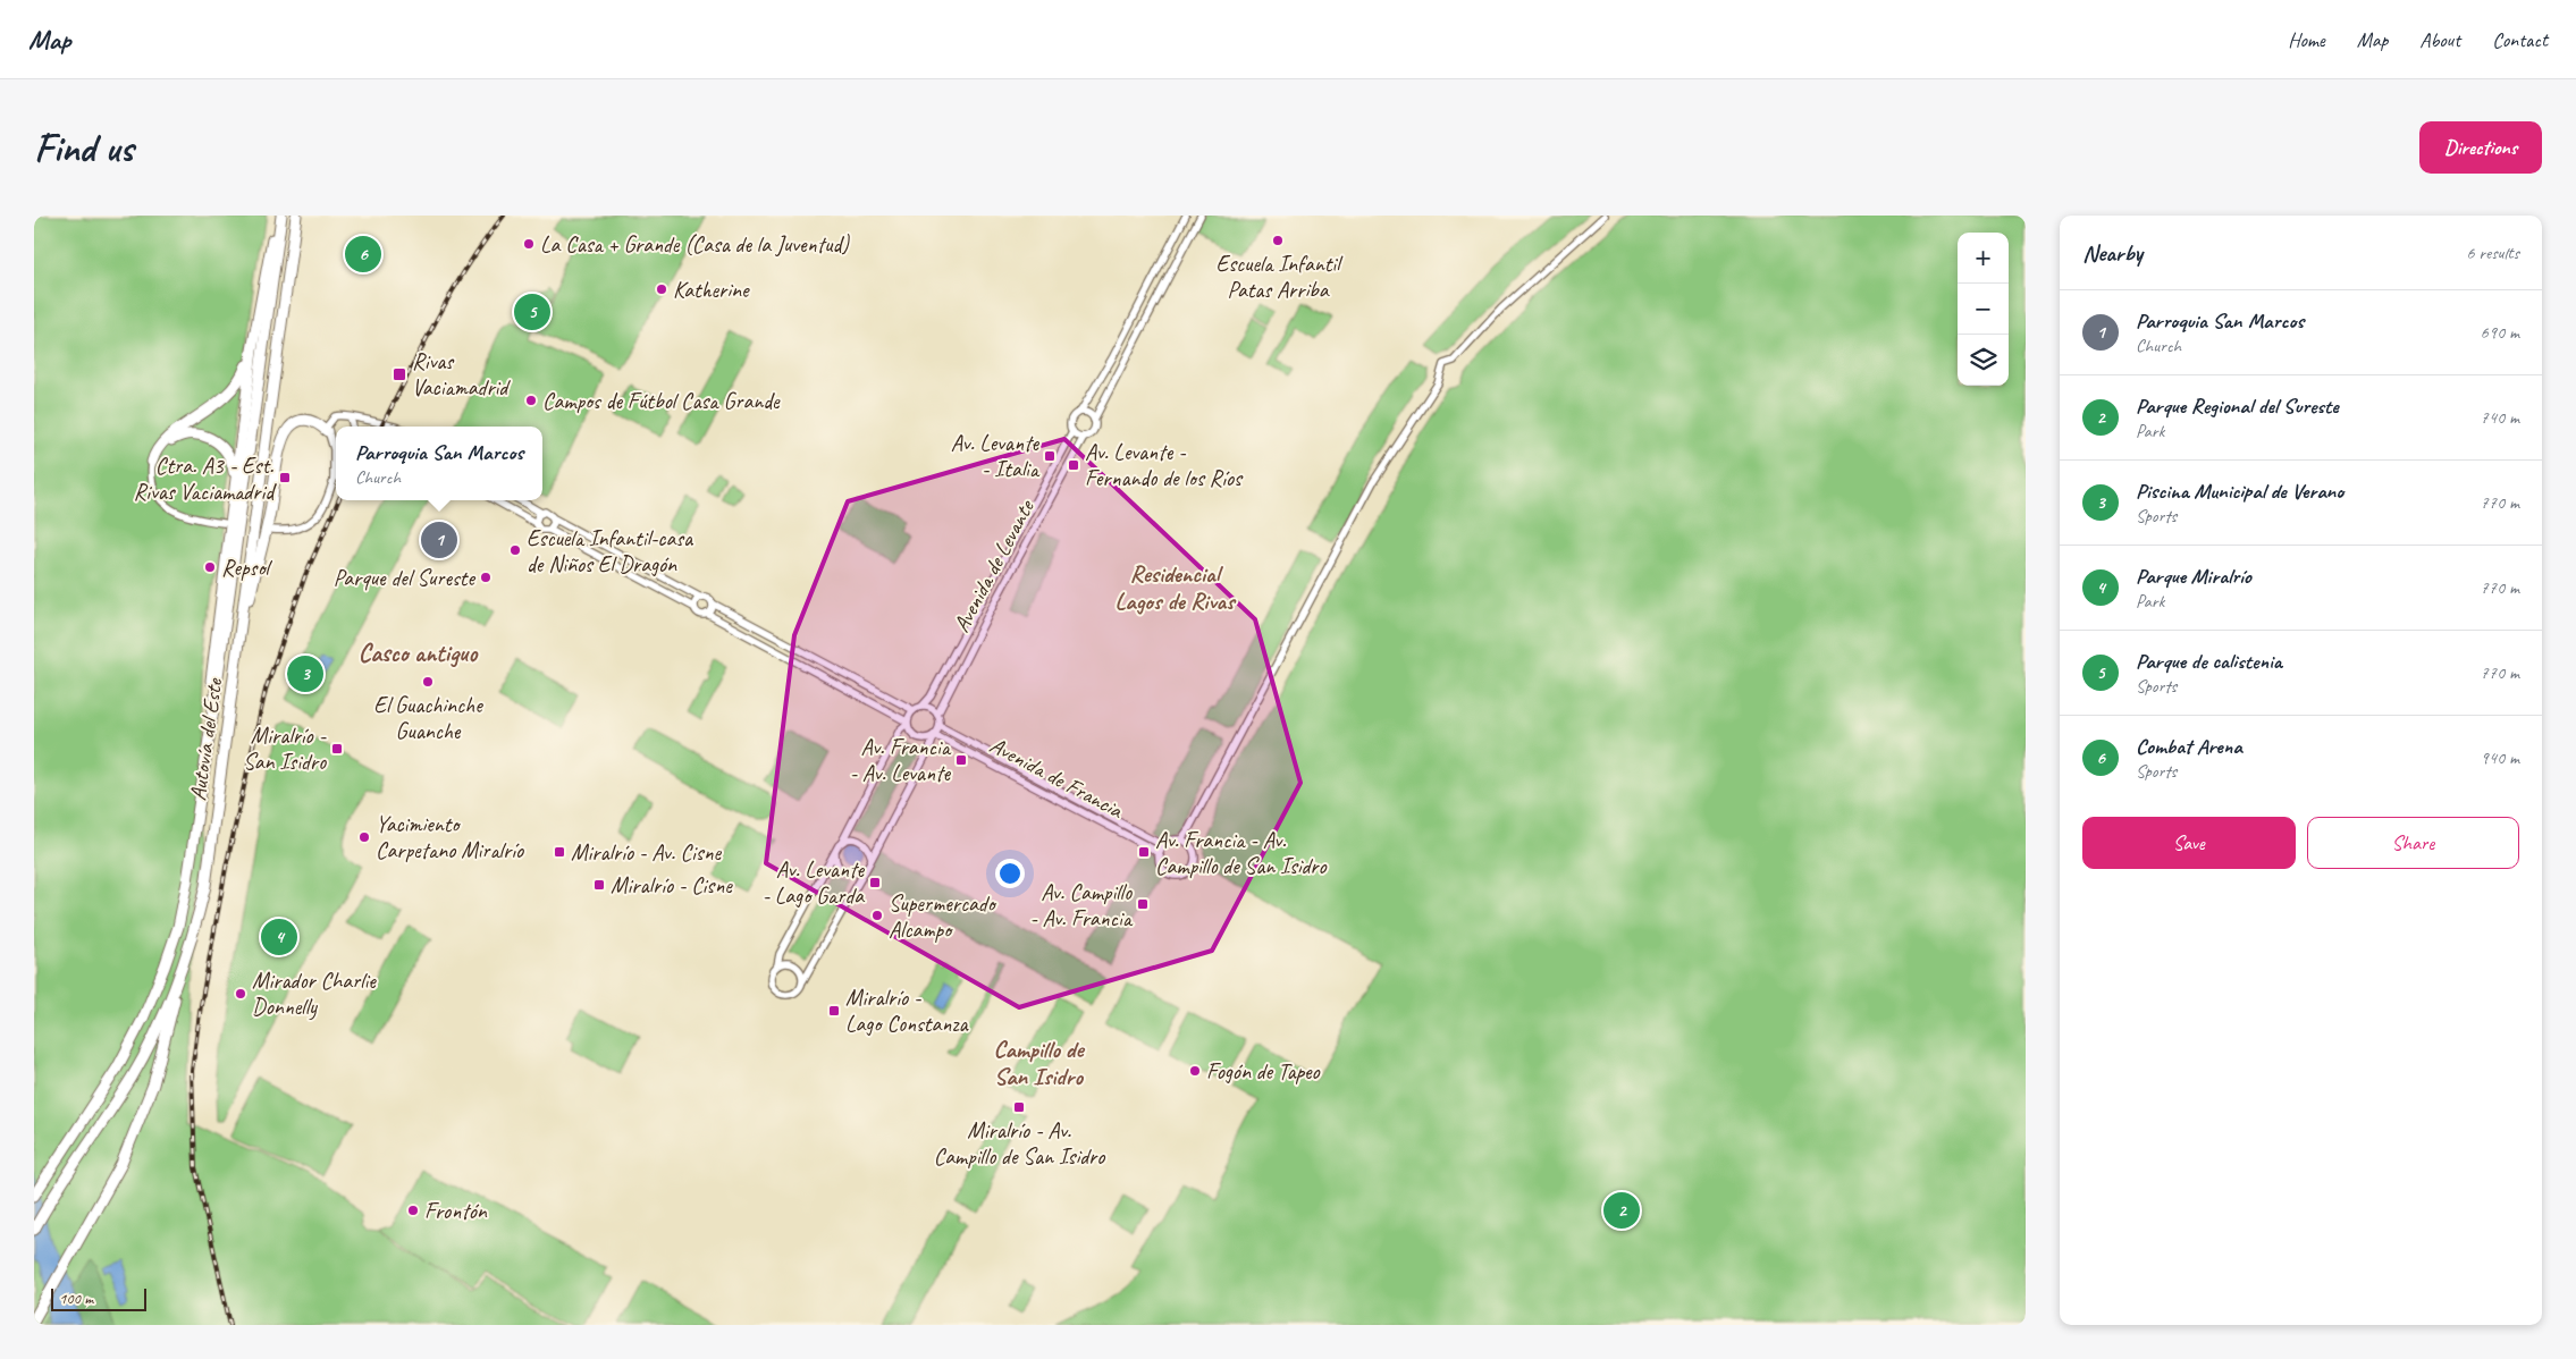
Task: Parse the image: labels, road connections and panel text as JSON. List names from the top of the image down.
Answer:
{
  "streets": {
    "highway": ["Autovía del Este"],
    "street": ["Avenida de Levante", "Avenida de Francia"]
  },
  "crossings": [
    ["Avenida de Levante", "Avenida de Francia"]
  ],
  "districts": ["Residencial Lagos de Rivas", "Casco antiguo", "Campillo de San Isidro"],
  "places": {
    "other": [
      "Escuela Infantil Patas Arriba",
      "La Casa + Grande (Casa de la Juventud)",
      "Katherine",
      "Campos de Fútbol Casa Grande",
      "Escuela Infantil-casa de Niños El Dragón",
      "Repsol",
      "Parque del Sureste",
      "El Guachinche Guanche",
      "Yacimiento Carpetano Miralrío",
      "Supermercado Alcampo",
      "Mirador Charlie Donnelly",
      "Fogón de Tapeo",
      "Frontón"
    ],
    "transit": [
      "Rivas Vaciamadrid",
      "Av. Levante - Italia",
      "Av. Levante - Fernando de los Ríos",
      "Ctra. A3 - Est. Rivas Vaciamadrid",
      "Miralrío - San Isidro",
      "Av. Francia - Av. Levante",
      "Miralrío - Av. Cisne",
      "Av. Francia - Av. Campillo de San Isidro",
      "Av. Levante - Lago Garda",
      "Miralrío - Cisne",
      "Av. Campillo - Av. Francia",
      "Miralrío - Lago Constanza",
      "Miralrío - Av. Campillo de San Isidro"
    ]
  },
  "scale_bar": "100 m",
  "page": {
    "header": "Map",
    "nav": [
      "Home",
      "Map",
      "About",
      "Contact"
    ],
    "buttons": [
      "Directions",
      ["Save", "Share"]
    ],
    "title": "Find us",
    "heading": ["Nearby", "6 results"],
    "map_buttons": ["+", "−"],
    "pins": [
      "6",
      "5",
      "1",
      "3",
      "4",
      "2"
    ],
    "list": [
      {
        "mark": "1",
        "name": "Parroquia San Marcos",
        "note": "Church",
        "value": "690 m"
      },
      {
        "mark": "2",
        "name": "Parque Regional del Sureste",
        "note": "Park",
        "value": "740 m"
      },
      {
        "mark": "3",
        "name": "Piscina Municipal de Verano",
        "note": "Sports",
        "value": "770 m"
      },
      {
        "mark": "4",
        "name": "Parque Miralrío",
        "note": "Park",
        "value": "770 m"
      },
      {
        "mark": "5",
        "name": "Parque de calistenia",
        "note": "Sports",
        "value": "770 m"
      },
      {
        "mark": "6",
        "name": "Combat Arena",
        "note": "Sports",
        "value": "940 m"
      }
    ],
    "popup": ["Parroquia San Marcos", "Church"],
    "scale": "100 m"
  }
}
